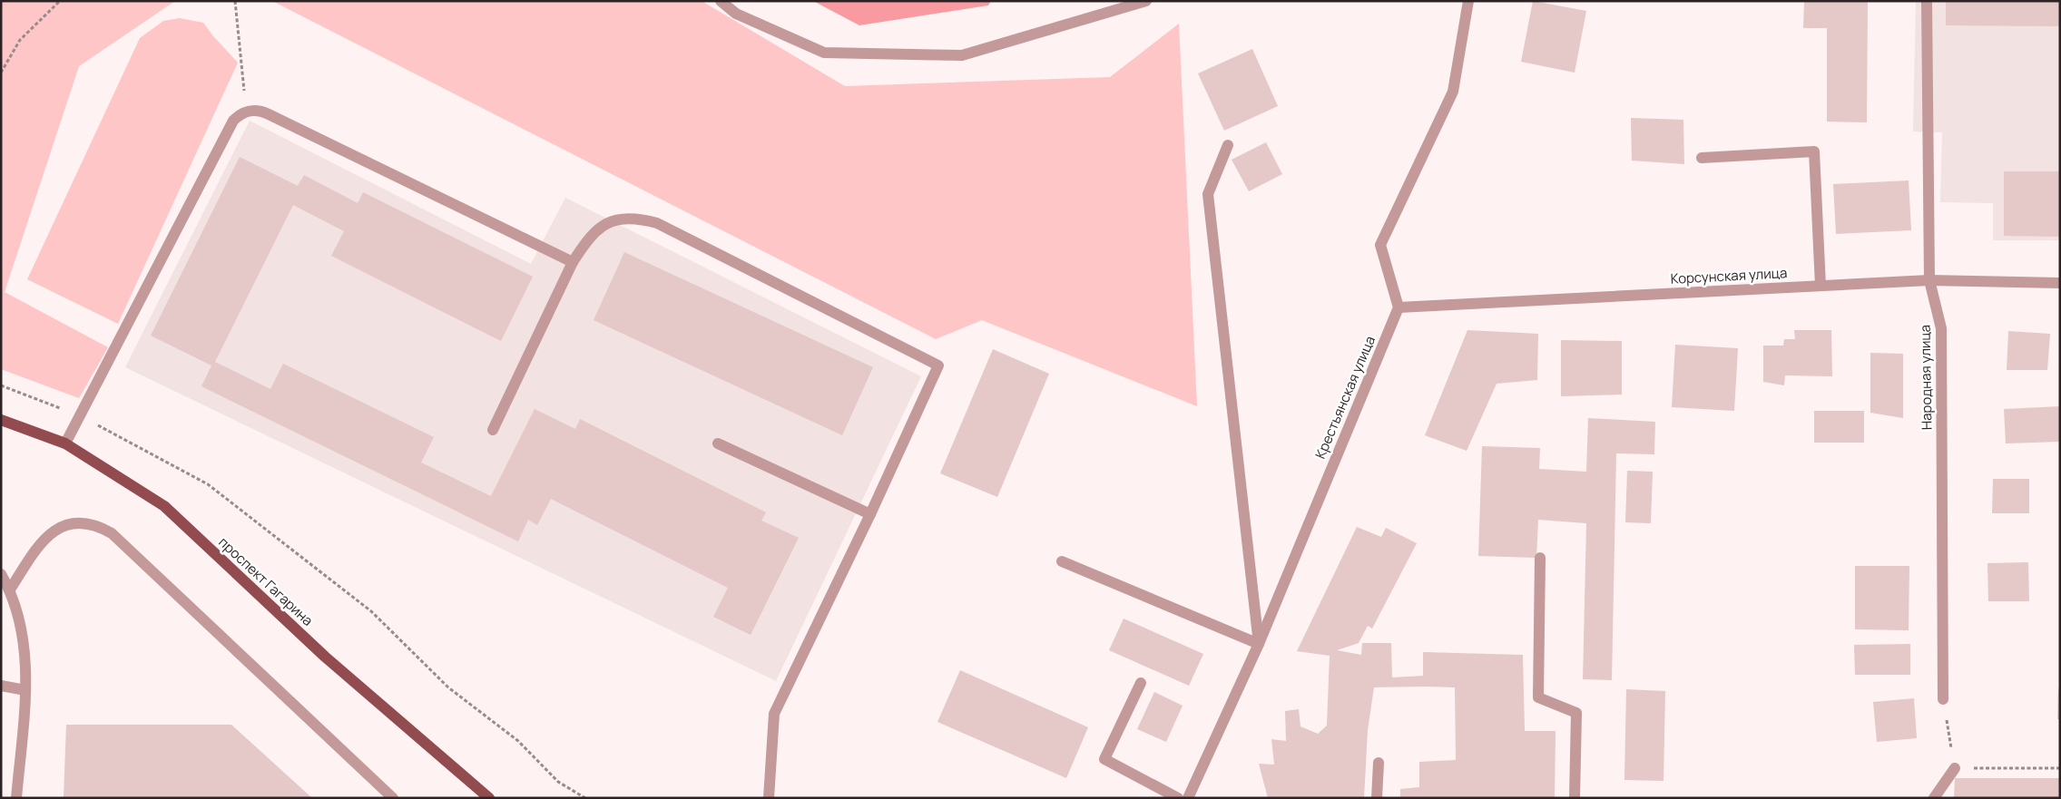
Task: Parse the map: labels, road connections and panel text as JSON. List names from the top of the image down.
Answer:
{
  "streets": {
    "main road": ["проспект Гагарина"],
    "street": ["Корсунская улица", "Народная улица", "Крестьянская улица"]
  },
  "crossings": [
    ["Корсунская улица", "Народная улица"],
    ["Корсунская улица", "Крестьянская улица"]
  ]
}
